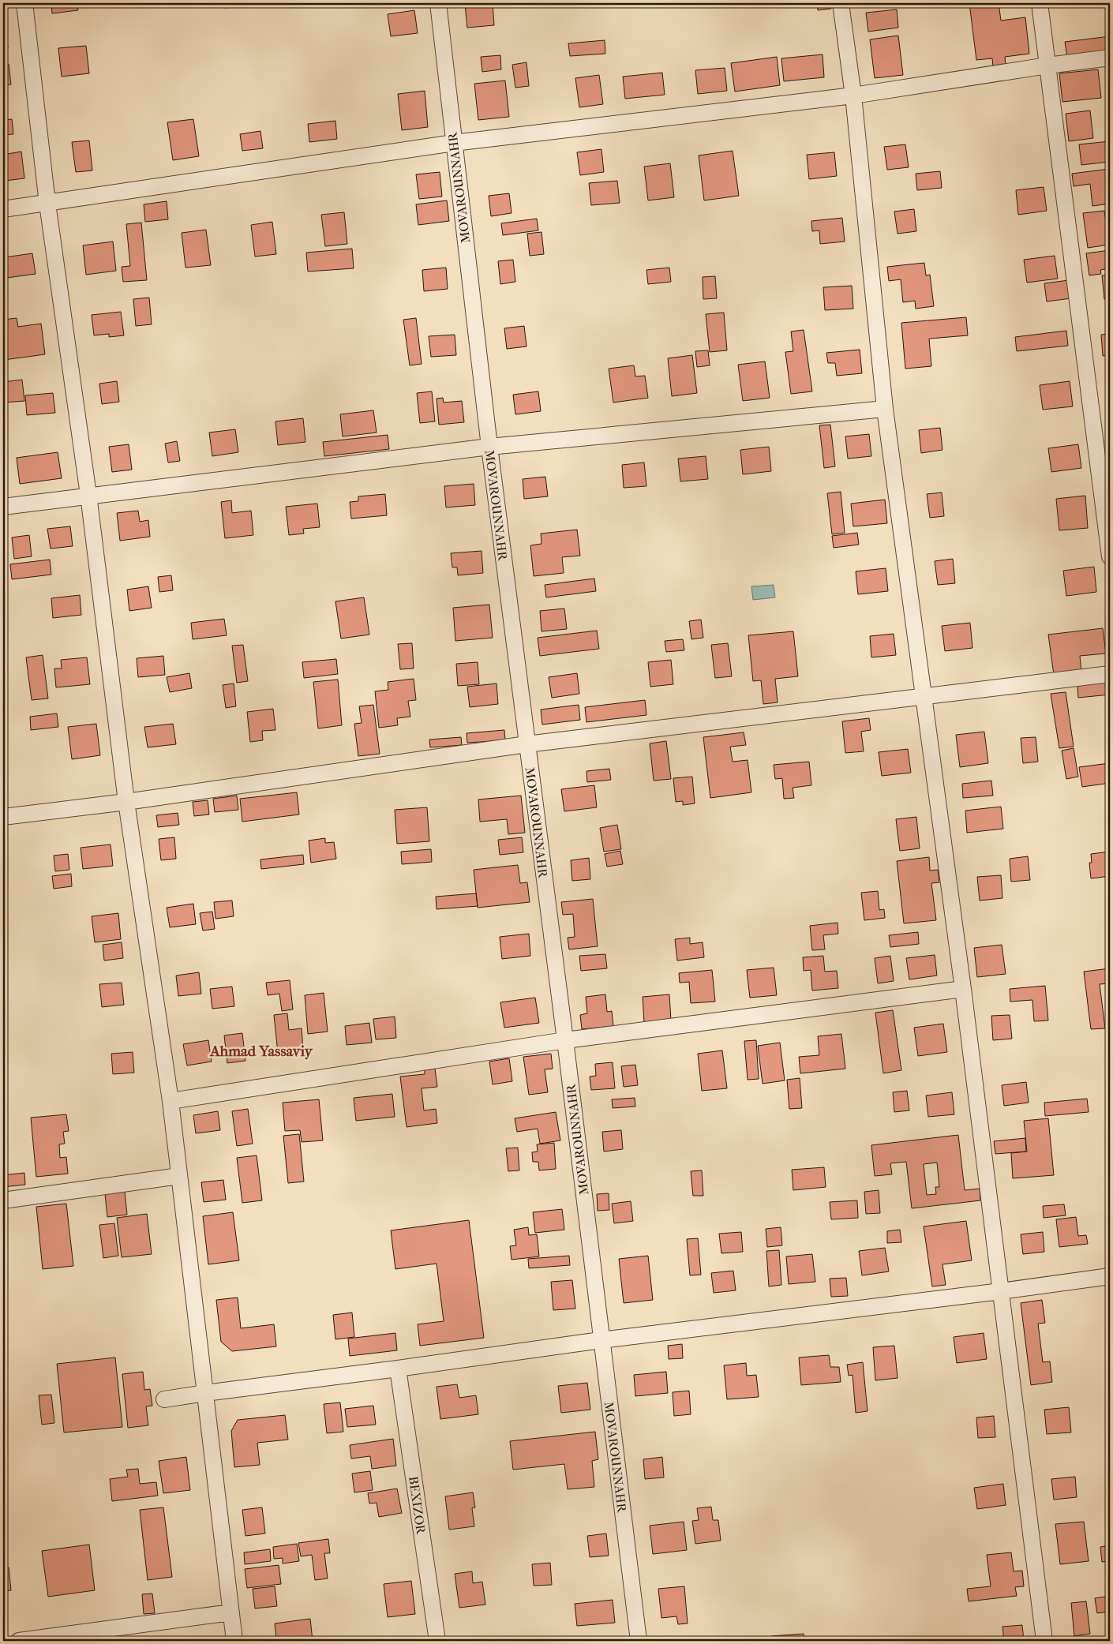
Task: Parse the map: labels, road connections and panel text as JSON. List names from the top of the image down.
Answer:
{
  "streets": {
    "street": ["MOVAROUNNAHR", "BEXIZOR"]
  },
  "districts": ["Ahmad Yassaviy"]
}
